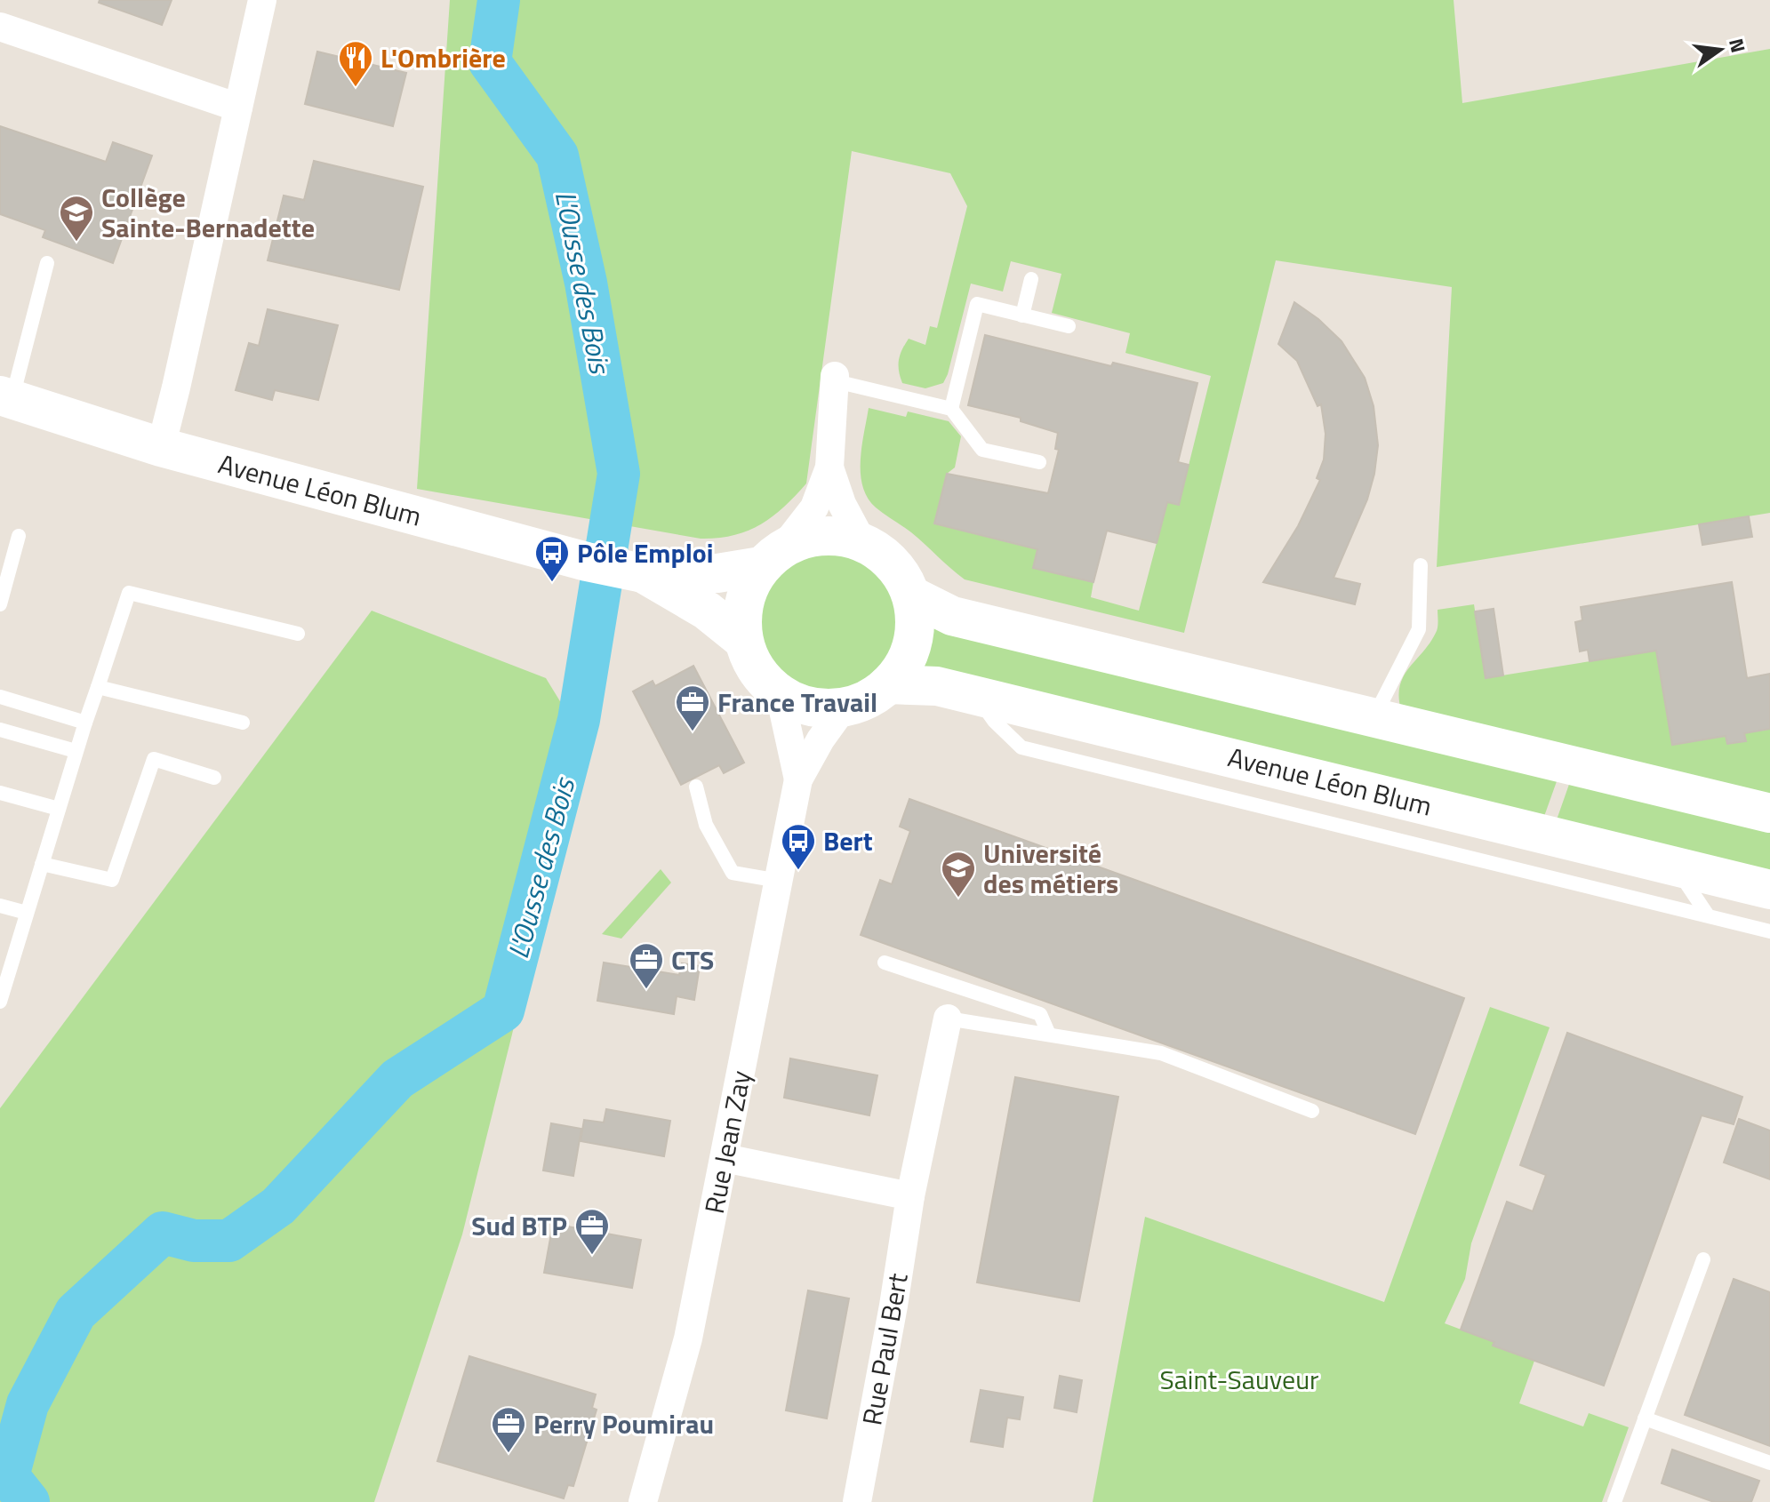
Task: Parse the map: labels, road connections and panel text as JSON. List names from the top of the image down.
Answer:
{
  "streets": {
    "street": ["Avenue Léon Blum", "Rue Jean Zay", "Rue Paul Bert"]
  },
  "crossings": [
    ["Avenue Léon Blum", "Rue Jean Zay"]
  ],
  "water": ["L'Ousse des Bois"],
  "parks": ["Saint-Sauveur"],
  "places": {
    "restaurant": ["L'Ombrière"],
    "school or university": ["Collège Sainte-Bernadette", "Université des métiers"],
    "bus stop": ["Pôle Emploi", "Bert"],
    "office": [
      "France Travail",
      "CTS",
      "Sud BTP",
      "Perry Poumirau"
    ]
  },
  "north": "right"
}
